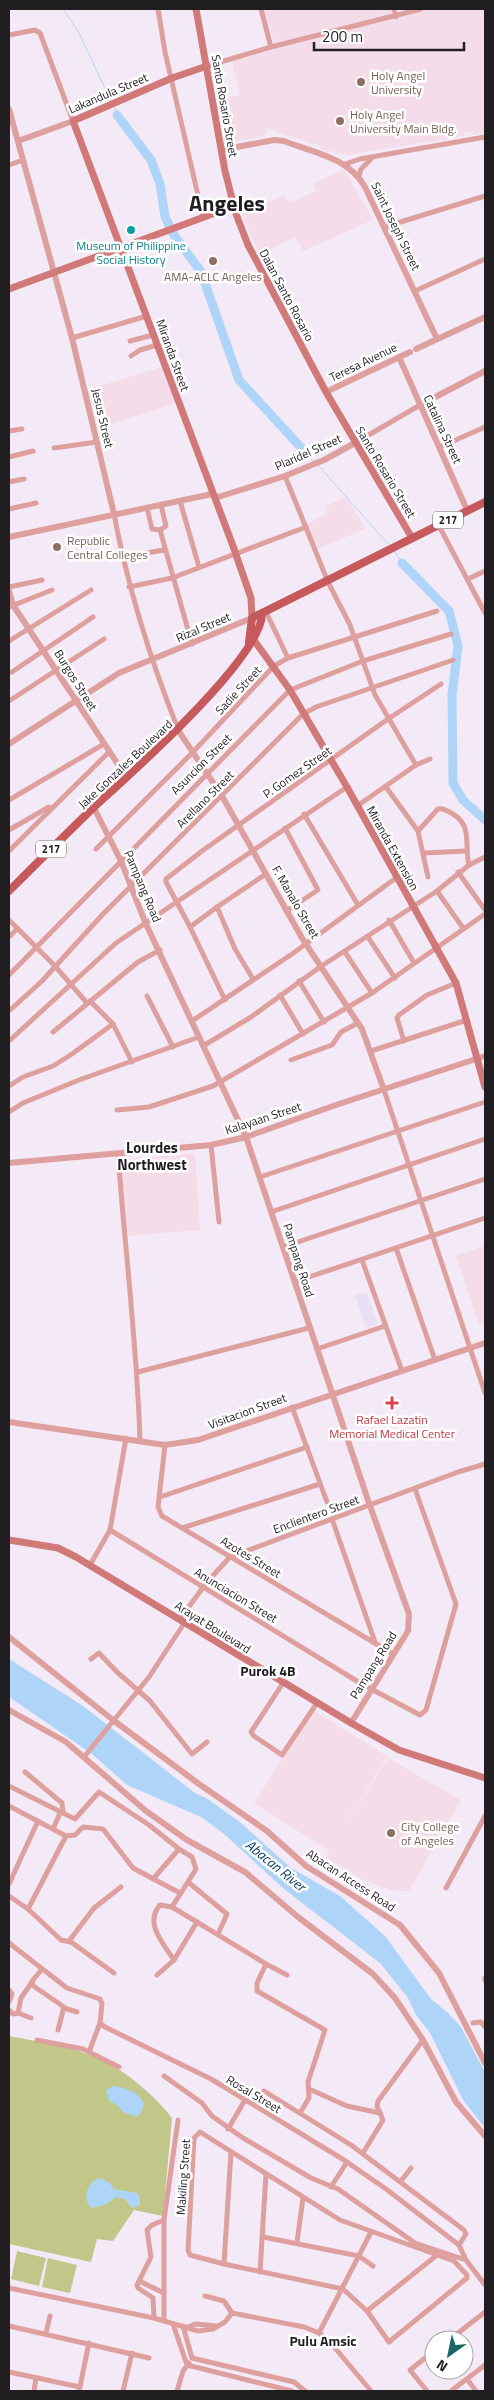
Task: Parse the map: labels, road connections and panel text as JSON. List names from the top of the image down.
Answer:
{
  "streets": {
    "main road": [
      "Lakandula Street",
      "Santo Rosario Street",
      "Dalan Santo Rosario",
      "Miranda Street",
      "217",
      "Rizal Street",
      "Jake Gonzales Boulevard",
      "Miranda Extension",
      "Arayat Boulevard"
    ],
    "street": [
      "Saint Joseph Street",
      "Teresa Avenue",
      "Jesus Street",
      "Catalina Street",
      "Plaridel Street",
      "Burgos Street",
      "Sadie Street",
      "Asuncion Street",
      "P. Gomez Street",
      "Arellano Street",
      "Pampang Road",
      "F. Manalo Street",
      "Kalayaan Street",
      "Visitacion Street",
      "Enclientero Street",
      "Azotes Street",
      "Anunciacion Street",
      "Abacan Access Road",
      "Rosal Street",
      "Makiling Street"
    ]
  },
  "crossings": [
    ["Lakandula Street", "Santo Rosario Street"],
    ["Lakandula Street", "Miranda Street"],
    ["Lakandula Street", "Jesus Street"],
    ["Santo Rosario Street", "Saint Joseph Street"],
    ["Santo Rosario Street", "Dalan Santo Rosario"],
    ["Santo Rosario Street", "Teresa Avenue"],
    ["Santo Rosario Street", "Plaridel Street"],
    ["Santo Rosario Street", "217"],
    ["Santo Rosario Street", "Rizal Street"],
    ["Saint Joseph Street", "Teresa Avenue"],
    ["Dalan Santo Rosario", "Teresa Avenue"],
    ["Miranda Street", "Plaridel Street"],
    ["Miranda Street", "Rizal Street"],
    ["Miranda Street", "Jake Gonzales Boulevard"],
    ["Teresa Avenue", "Catalina Street"],
    ["Jesus Street", "Plaridel Street"],
    ["Jesus Street", "Rizal Street"],
    ["Jesus Street", "Jake Gonzales Boulevard"],
    ["Jesus Street", "F. Manalo Street"],
    ["Catalina Street", "Plaridel Street"],
    ["Catalina Street", "217"],
    ["217", "Rizal Street"],
    ["Rizal Street", "Burgos Street"],
    ["Rizal Street", "Jake Gonzales Boulevard"],
    ["Burgos Street", "Jake Gonzales Boulevard"],
    ["Sadie Street", "Miranda Extension"],
    ["Sadie Street", "Pampang Road"],
    ["Sadie Street", "F. Manalo Street"],
    ["Jake Gonzales Boulevard", "Miranda Extension"],
    ["Jake Gonzales Boulevard", "Pampang Road"],
    ["Jake Gonzales Boulevard", "F. Manalo Street"],
    ["Asuncion Street", "Miranda Extension"],
    ["Asuncion Street", "Pampang Road"],
    ["Asuncion Street", "F. Manalo Street"],
    ["P. Gomez Street", "Miranda Extension"],
    ["P. Gomez Street", "F. Manalo Street"],
    ["Arellano Street", "Miranda Extension"],
    ["Arellano Street", "Pampang Road"],
    ["Arellano Street", "F. Manalo Street"],
    ["Miranda Extension", "Kalayaan Street"],
    ["Pampang Road", "Kalayaan Street"],
    ["Pampang Road", "Visitacion Street"],
    ["Pampang Road", "Enclientero Street"],
    ["Pampang Road", "Azotes Street"],
    ["Pampang Road", "Anunciacion Street"],
    ["Pampang Road", "Arayat Boulevard"],
    ["F. Manalo Street", "Kalayaan Street"],
    ["Visitacion Street", "Azotes Street"],
    ["Enclientero Street", "Azotes Street"],
    ["Enclientero Street", "Anunciacion Street"],
    ["Enclientero Street", "Arayat Boulevard"],
    ["Enclientero Street", "Abacan Access Road"]
  ],
  "districts": [
    "Angeles",
    "Lourdes Northwest",
    "Purok 4B",
    "Pulu Amsic"
  ],
  "water": ["Abacan River"],
  "places": {
    "other": [
      "Holy Angel University",
      "Holy Angel University Main Bldg.",
      "Museum of Philippine Social History",
      "AMA-ACLC Angeles",
      "Republic Central Colleges",
      "City College of Angeles"
    ],
    "health": ["Rafael Lazatin Memorial Medical Center"]
  },
  "scale_bar": "200 m",
  "north": "bottom left"
}
